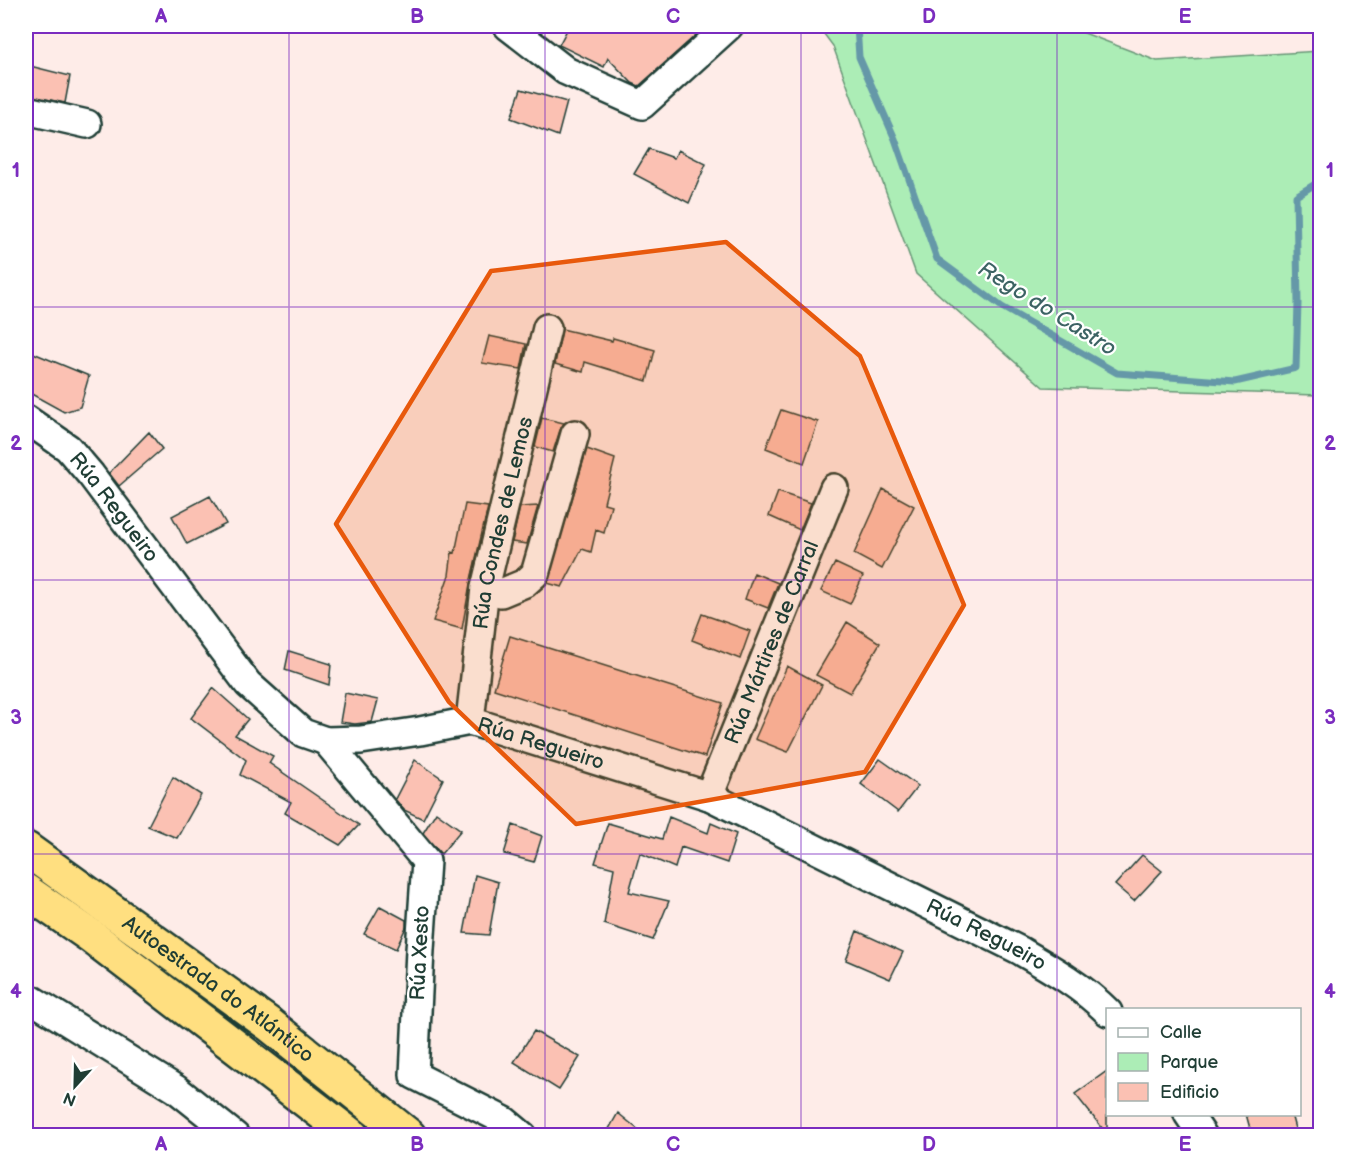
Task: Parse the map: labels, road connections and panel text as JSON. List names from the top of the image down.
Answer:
{
  "streets": {
    "highway": ["Autoestrada do Atlántico"],
    "street": [
      "Rúa Regueiro",
      "Rúa Condes de Lemos",
      "Rúa Mártires de Carral",
      "Rúa Xesto"
    ]
  },
  "crossings": [
    ["Rúa Regueiro", "Rúa Condes de Lemos"],
    ["Rúa Regueiro", "Rúa Mártires de Carral"],
    ["Rúa Regueiro", "Rúa Xesto"]
  ],
  "water": ["Rego do Castro"],
  "legend": ["Calle", "Parque", "Edificio"],
  "north": "bottom",
  "grid": {
    "columns": [
      "A",
      "B",
      "C",
      "D",
      "E"
    ],
    "rows": [
      "1",
      "2",
      "3",
      "4"
    ]
  }
}
